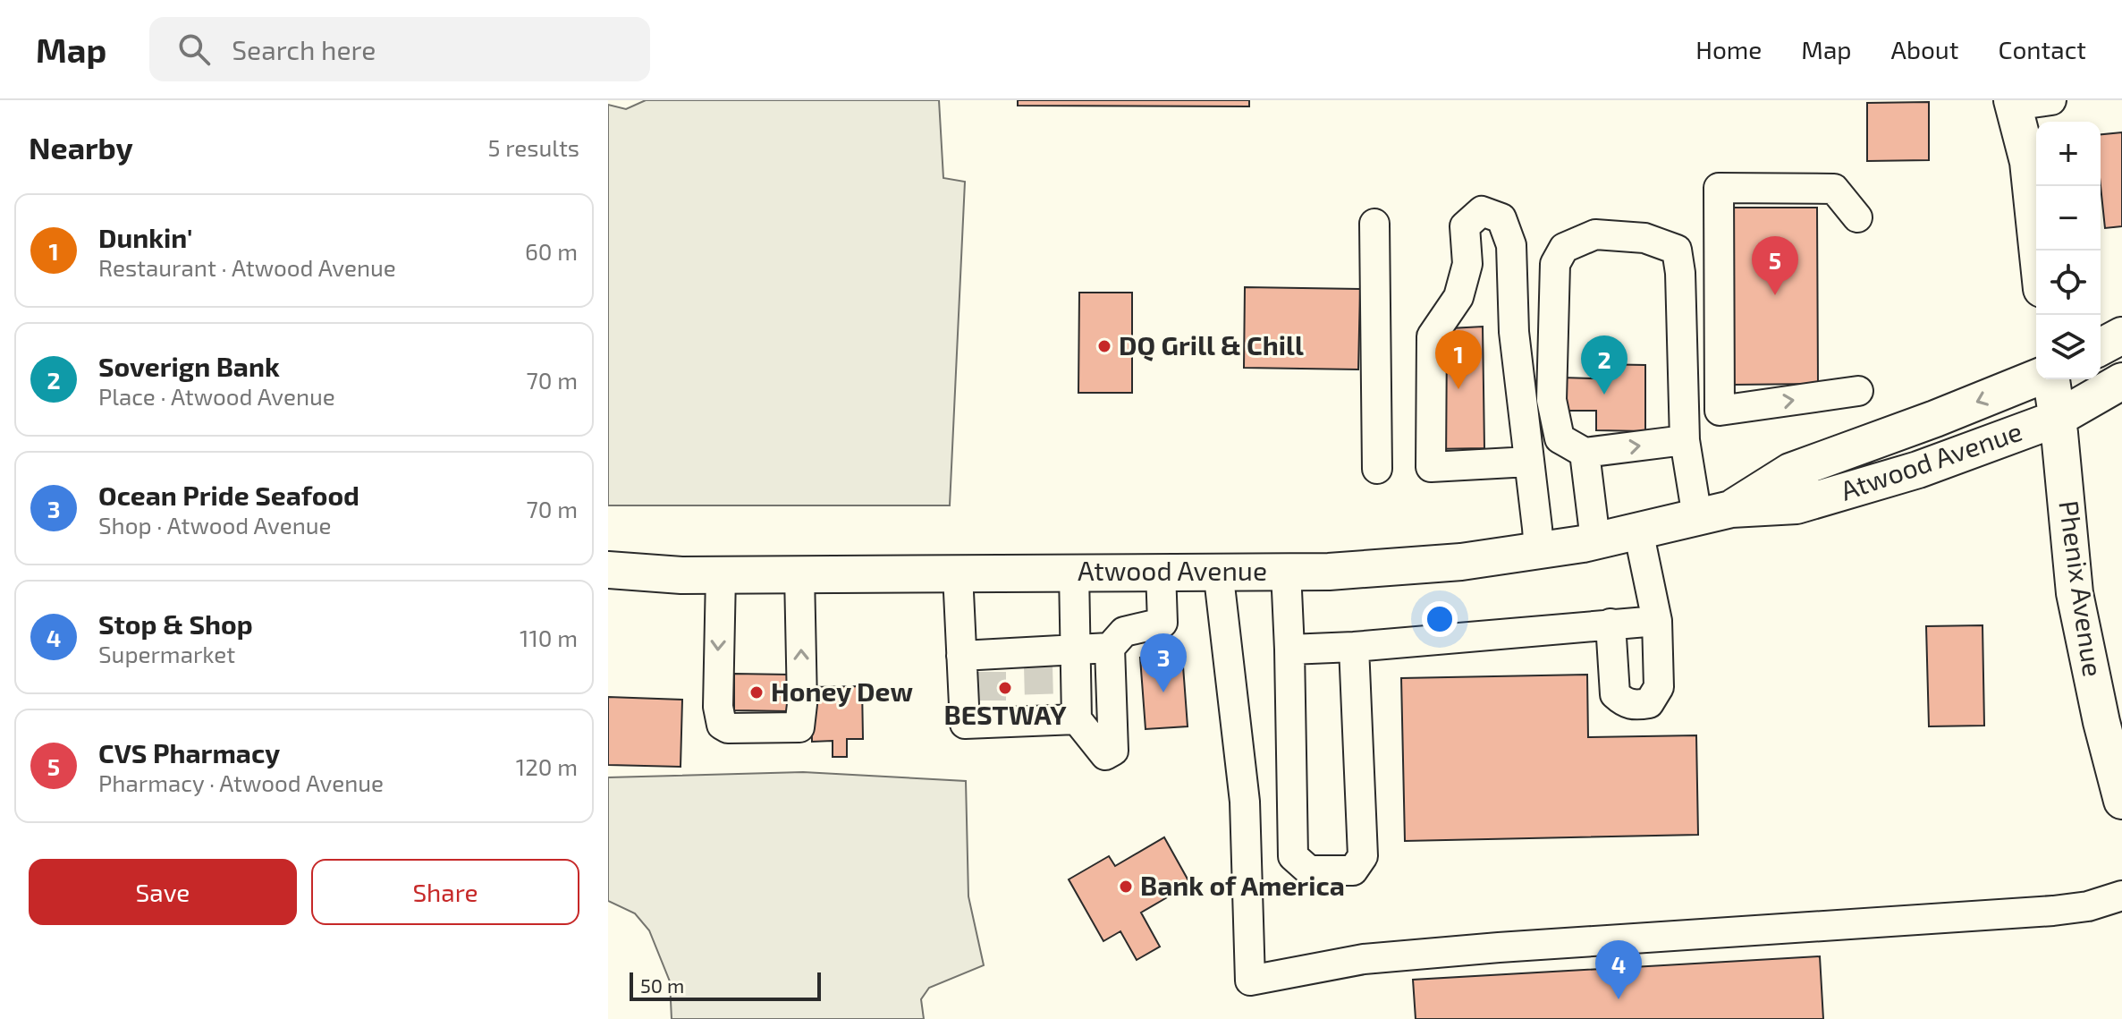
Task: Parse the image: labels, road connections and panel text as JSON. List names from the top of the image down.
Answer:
{
  "streets": {
    "main road": ["Atwood Avenue", "Phenix Avenue"]
  },
  "crossings": [
    ["Atwood Avenue", "Phenix Avenue"]
  ],
  "places": [
    "DQ Grill & Chill",
    "BESTWAY",
    "Honey Dew",
    "Bank of America"
  ],
  "scale_bar": "50 m",
  "page": {
    "header": "Map",
    "search": "Search here",
    "nav": [
      "Home",
      "Map",
      "About",
      "Contact"
    ],
    "heading": ["Nearby", "5 results"],
    "map_buttons": ["+", "−"],
    "list": [
      {
        "mark": "1",
        "name": "Dunkin'",
        "note": "Restaurant · Atwood Avenue",
        "value": "60 m"
      },
      {
        "mark": "2",
        "name": "Soverign Bank",
        "note": "Place · Atwood Avenue",
        "value": "70 m"
      },
      {
        "mark": "3",
        "name": "Ocean Pride Seafood",
        "note": "Shop · Atwood Avenue",
        "value": "70 m"
      },
      {
        "mark": "4",
        "name": "Stop & Shop",
        "note": "Supermarket",
        "value": "110 m"
      },
      {
        "mark": "5",
        "name": "CVS Pharmacy",
        "note": "Pharmacy · Atwood Avenue",
        "value": "120 m"
      }
    ],
    "pins": [
      "5",
      "1",
      "2",
      "3",
      "4"
    ],
    "buttons": ["Save", "Share"],
    "scale": "50 m"
  }
}
